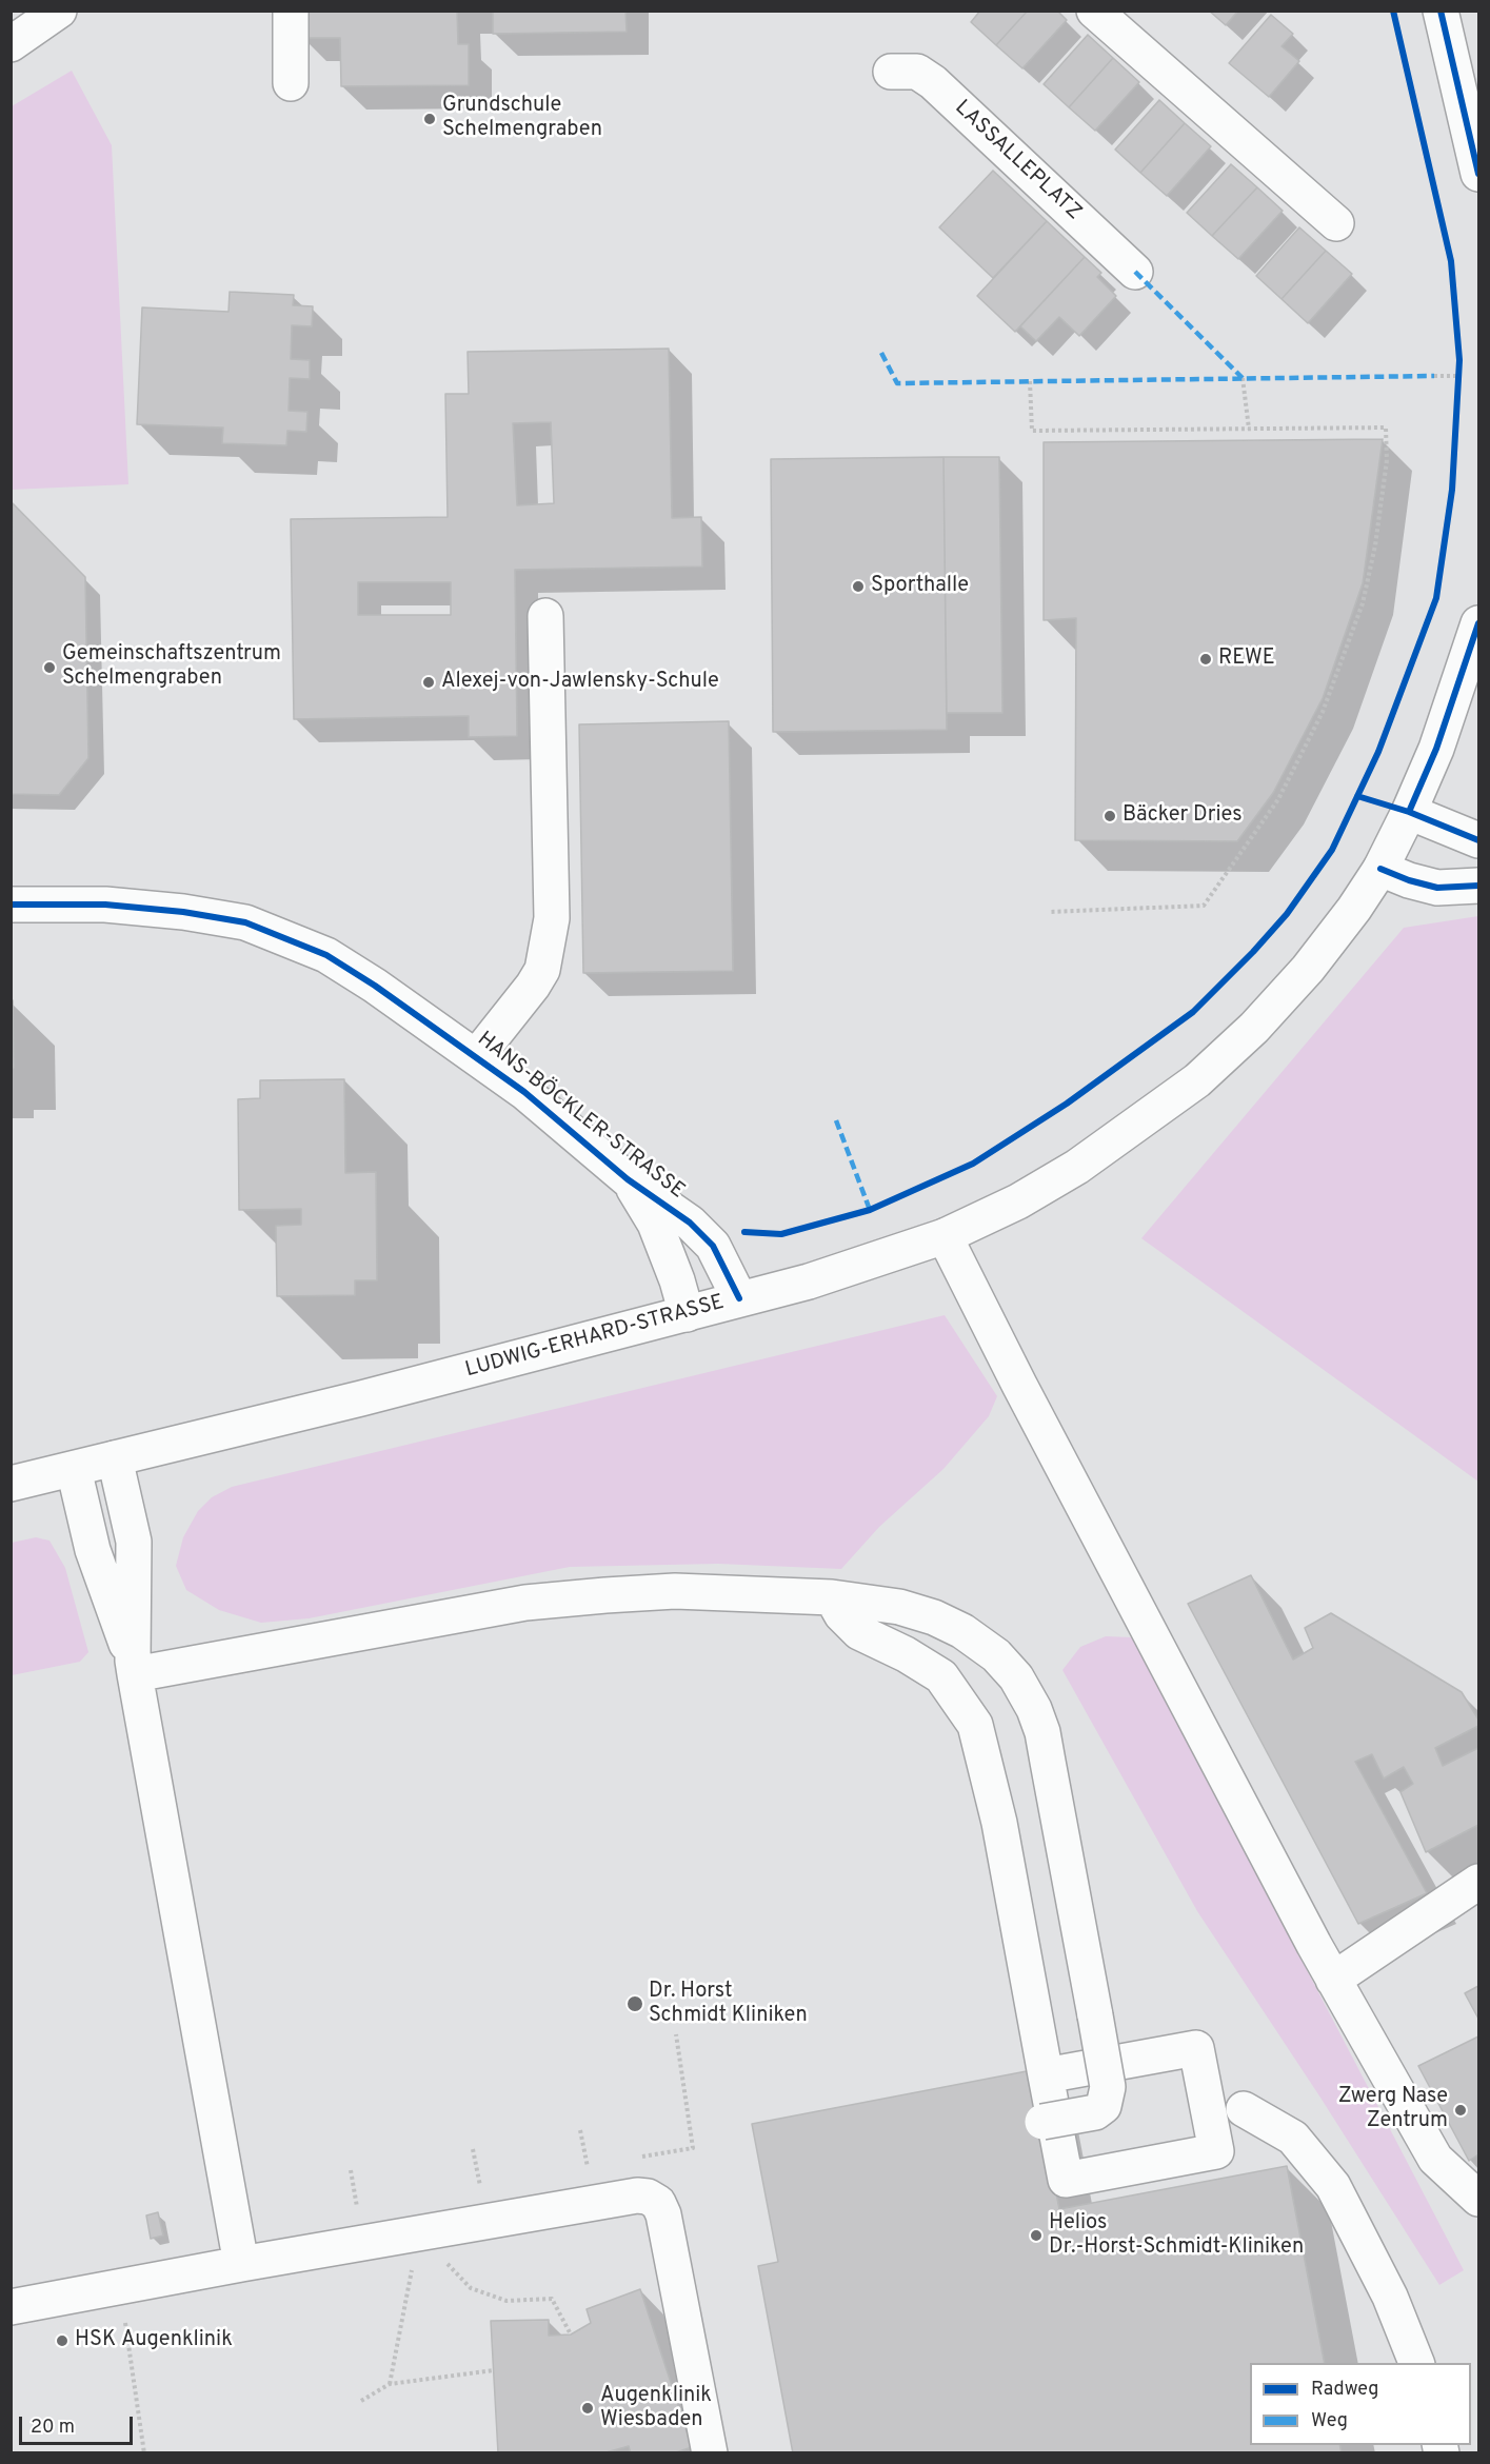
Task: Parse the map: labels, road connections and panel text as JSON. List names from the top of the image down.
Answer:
{
  "streets": {
    "main road": ["LASSALLEPLATZ", "HANS-BÖCKLER-STRASSE", "LUDWIG-ERHARD-STRASSE"]
  },
  "crossings": [
    ["HANS-BÖCKLER-STRASSE", "LUDWIG-ERHARD-STRASSE"]
  ],
  "places": [
    "Grundschule Schelmengraben",
    "Sporthalle",
    "REWE",
    "Gemeinschaftszentrum Schelmengraben",
    "Alexej-von-Jawlensky-Schule",
    "Bäcker Dries",
    "Dr. Horst Schmidt Kliniken",
    "Zwerg Nase Zentrum",
    "Helios Dr.-Horst-Schmidt-Kliniken",
    "HSK Augenklinik",
    "Augenklinik Wiesbaden"
  ],
  "legend": ["Radweg", "Weg"],
  "scale_bar": "20 m"
}
